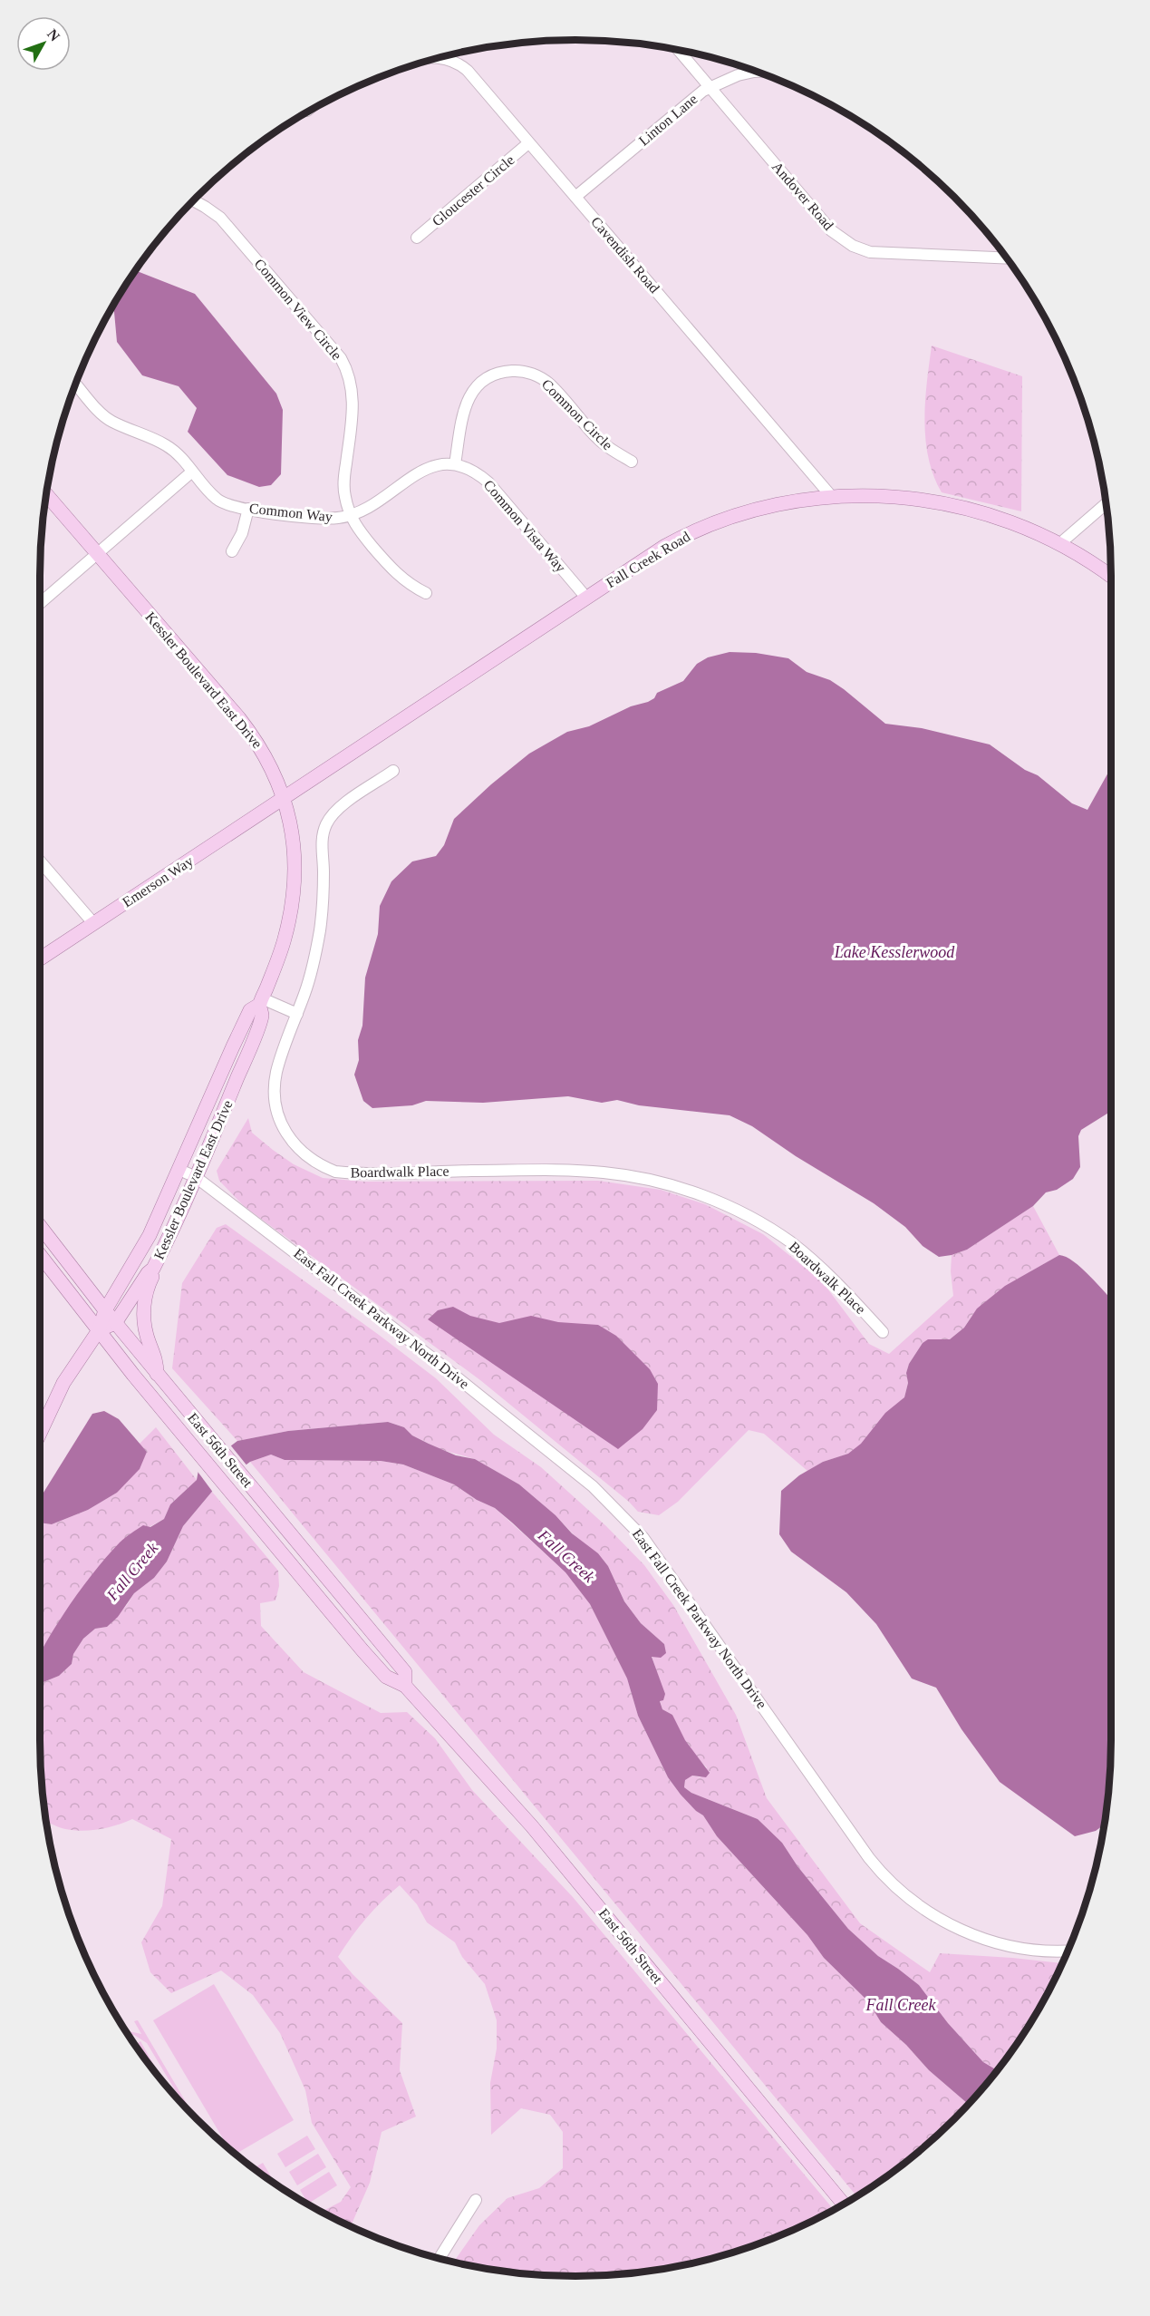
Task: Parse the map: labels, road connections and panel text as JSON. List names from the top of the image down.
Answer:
{
  "streets": {
    "main road": [
      "Fall Creek Road",
      "Kessler Boulevard East Drive",
      "Emerson Way",
      "East 56th Street"
    ],
    "street": [
      "Linton Lane",
      "Gloucester Circle",
      "Andover Road",
      "Cavendish Road",
      "Common View Circle",
      "Common Circle",
      "Common Way",
      "Common Vista Way",
      "Boardwalk Place",
      "East Fall Creek Parkway North Drive"
    ]
  },
  "crossings": [
    ["Linton Lane", "Andover Road"],
    ["Linton Lane", "Cavendish Road"],
    ["Gloucester Circle", "Cavendish Road"],
    ["Cavendish Road", "Fall Creek Road"],
    ["Common View Circle", "Common Way"],
    ["Common Circle", "Common Way"],
    ["Common Circle", "Common Vista Way"],
    ["Common Way", "Common Vista Way"],
    ["Common Vista Way", "Fall Creek Road"],
    ["Fall Creek Road", "Kessler Boulevard East Drive"],
    ["Fall Creek Road", "Emerson Way"],
    ["Kessler Boulevard East Drive", "Emerson Way"],
    ["Kessler Boulevard East Drive", "East Fall Creek Parkway North Drive"],
    ["Kessler Boulevard East Drive", "East 56th Street"]
  ],
  "water": ["Lake Kesslerwood", "Fall Creek"],
  "north": "top right"
}
